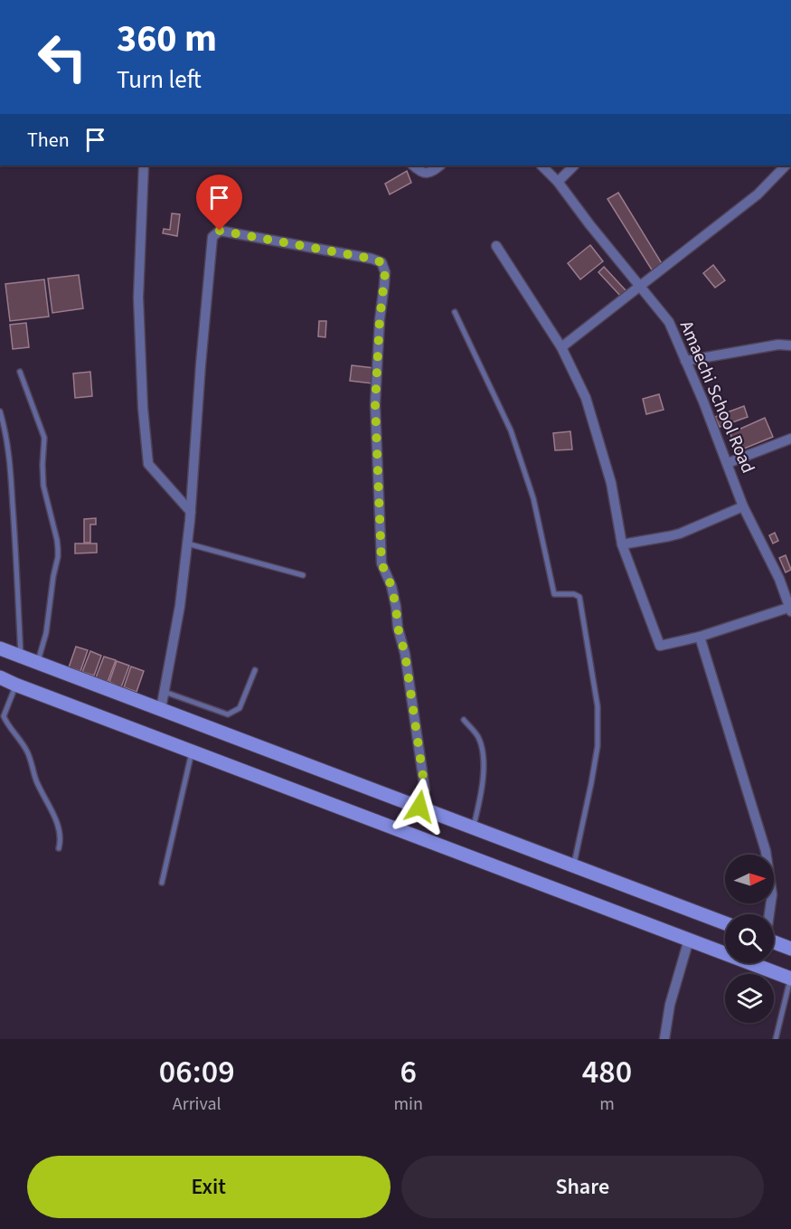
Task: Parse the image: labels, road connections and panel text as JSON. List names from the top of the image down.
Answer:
{
  "streets": {
    "street": ["Amaechi School Road"]
  },
  "north": "right",
  "page": {
    "turn": ["360 m", "Turn left"],
    "then": "Then",
    "eta": [
      "06:09",
      "Arrival",
      "6",
      "min",
      "480",
      "m"
    ],
    "buttons": ["Exit", "Share"]
  }
}
